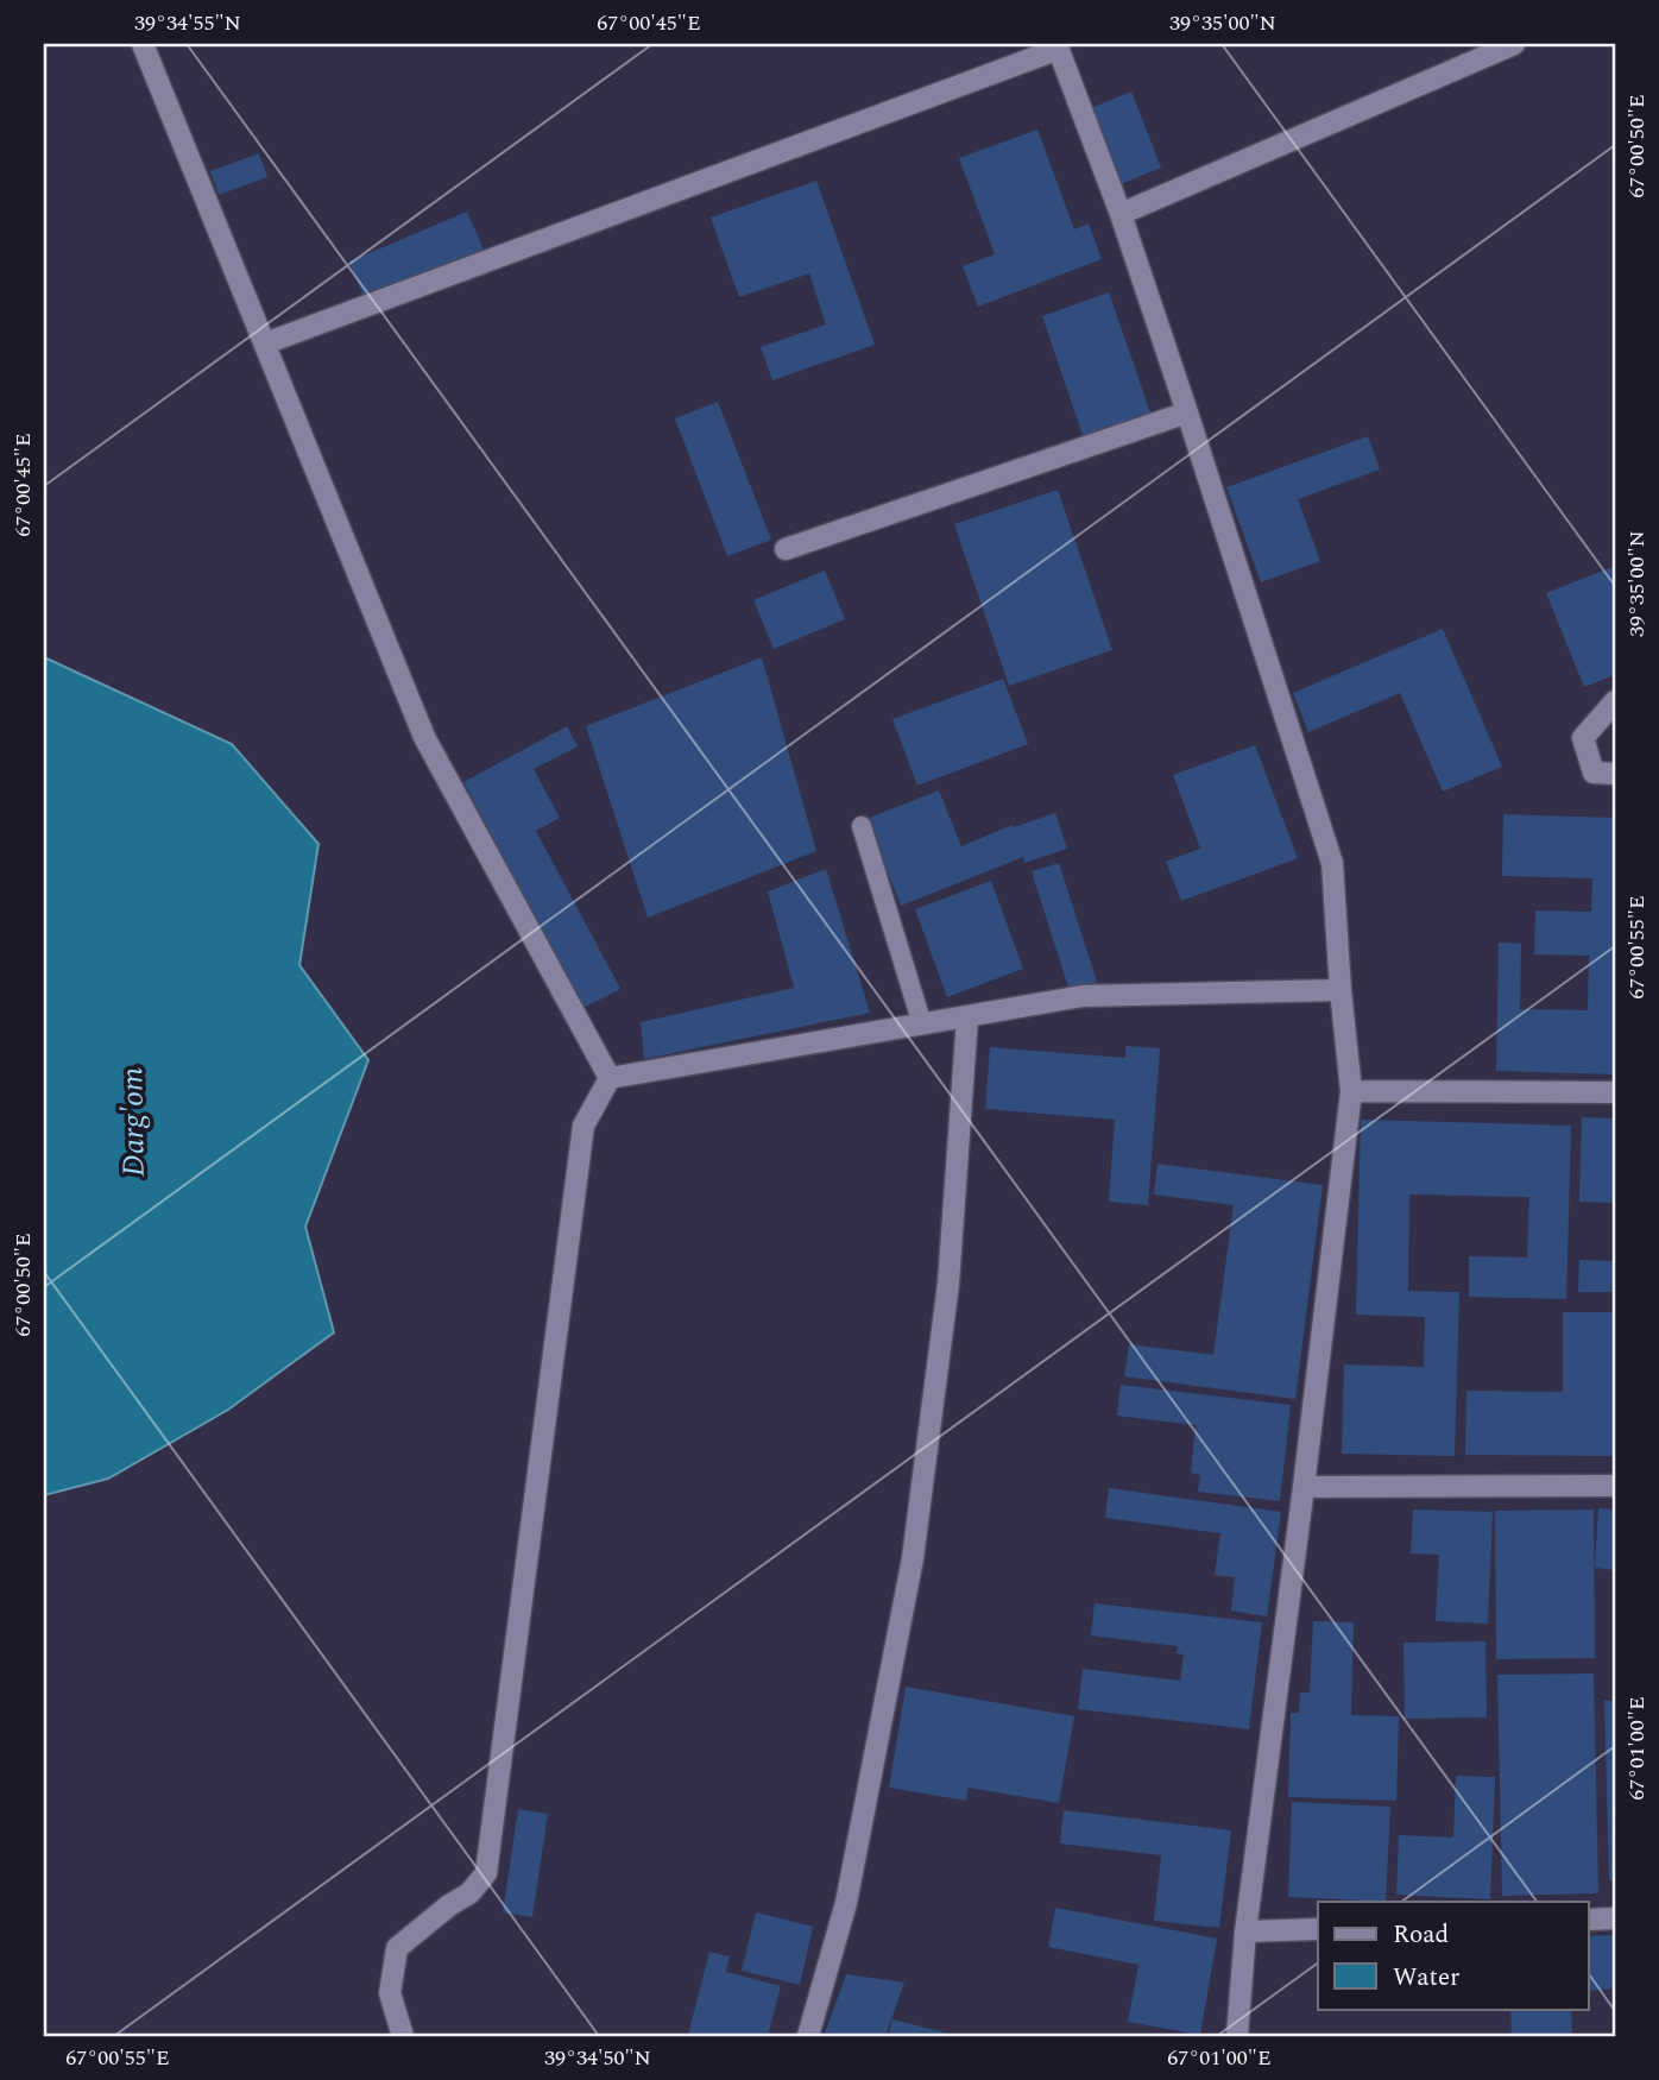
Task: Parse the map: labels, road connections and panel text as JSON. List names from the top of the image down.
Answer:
{
  "water": ["Darg'om"],
  "legend": ["Road", "Water"],
  "coordinates": [
    "39°34'55\"N",
    "67°00'45\"E",
    "39°35'00\"N",
    "67°00'50\"E",
    "67°00'55\"E",
    "67°01'00\"E",
    "39°34'50\"N"
  ]
}
